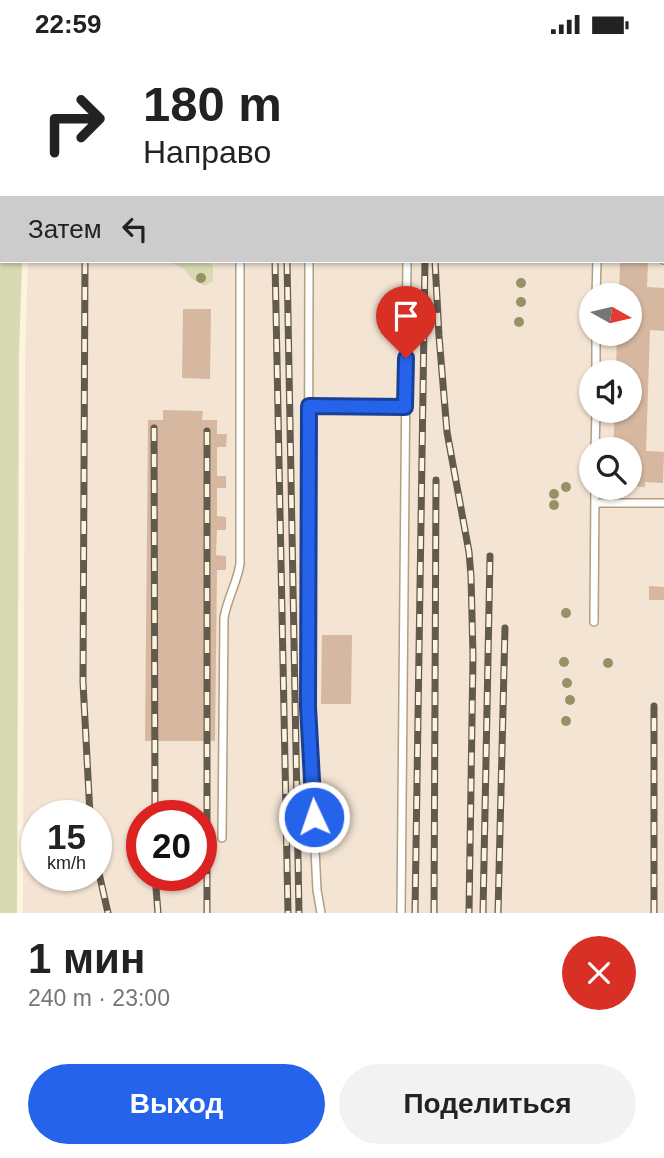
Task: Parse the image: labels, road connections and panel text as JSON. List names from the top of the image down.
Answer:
{
  "north": "right",
  "page": {
    "status": "22:59",
    "turn": ["180 m", "Направо"],
    "then": "Затем",
    "speed": "15 km/h",
    "limit": "20",
    "heading": ["1 мин", "240 m · 23:00"],
    "buttons": ["Выход", "Поделиться"]
  }
}
